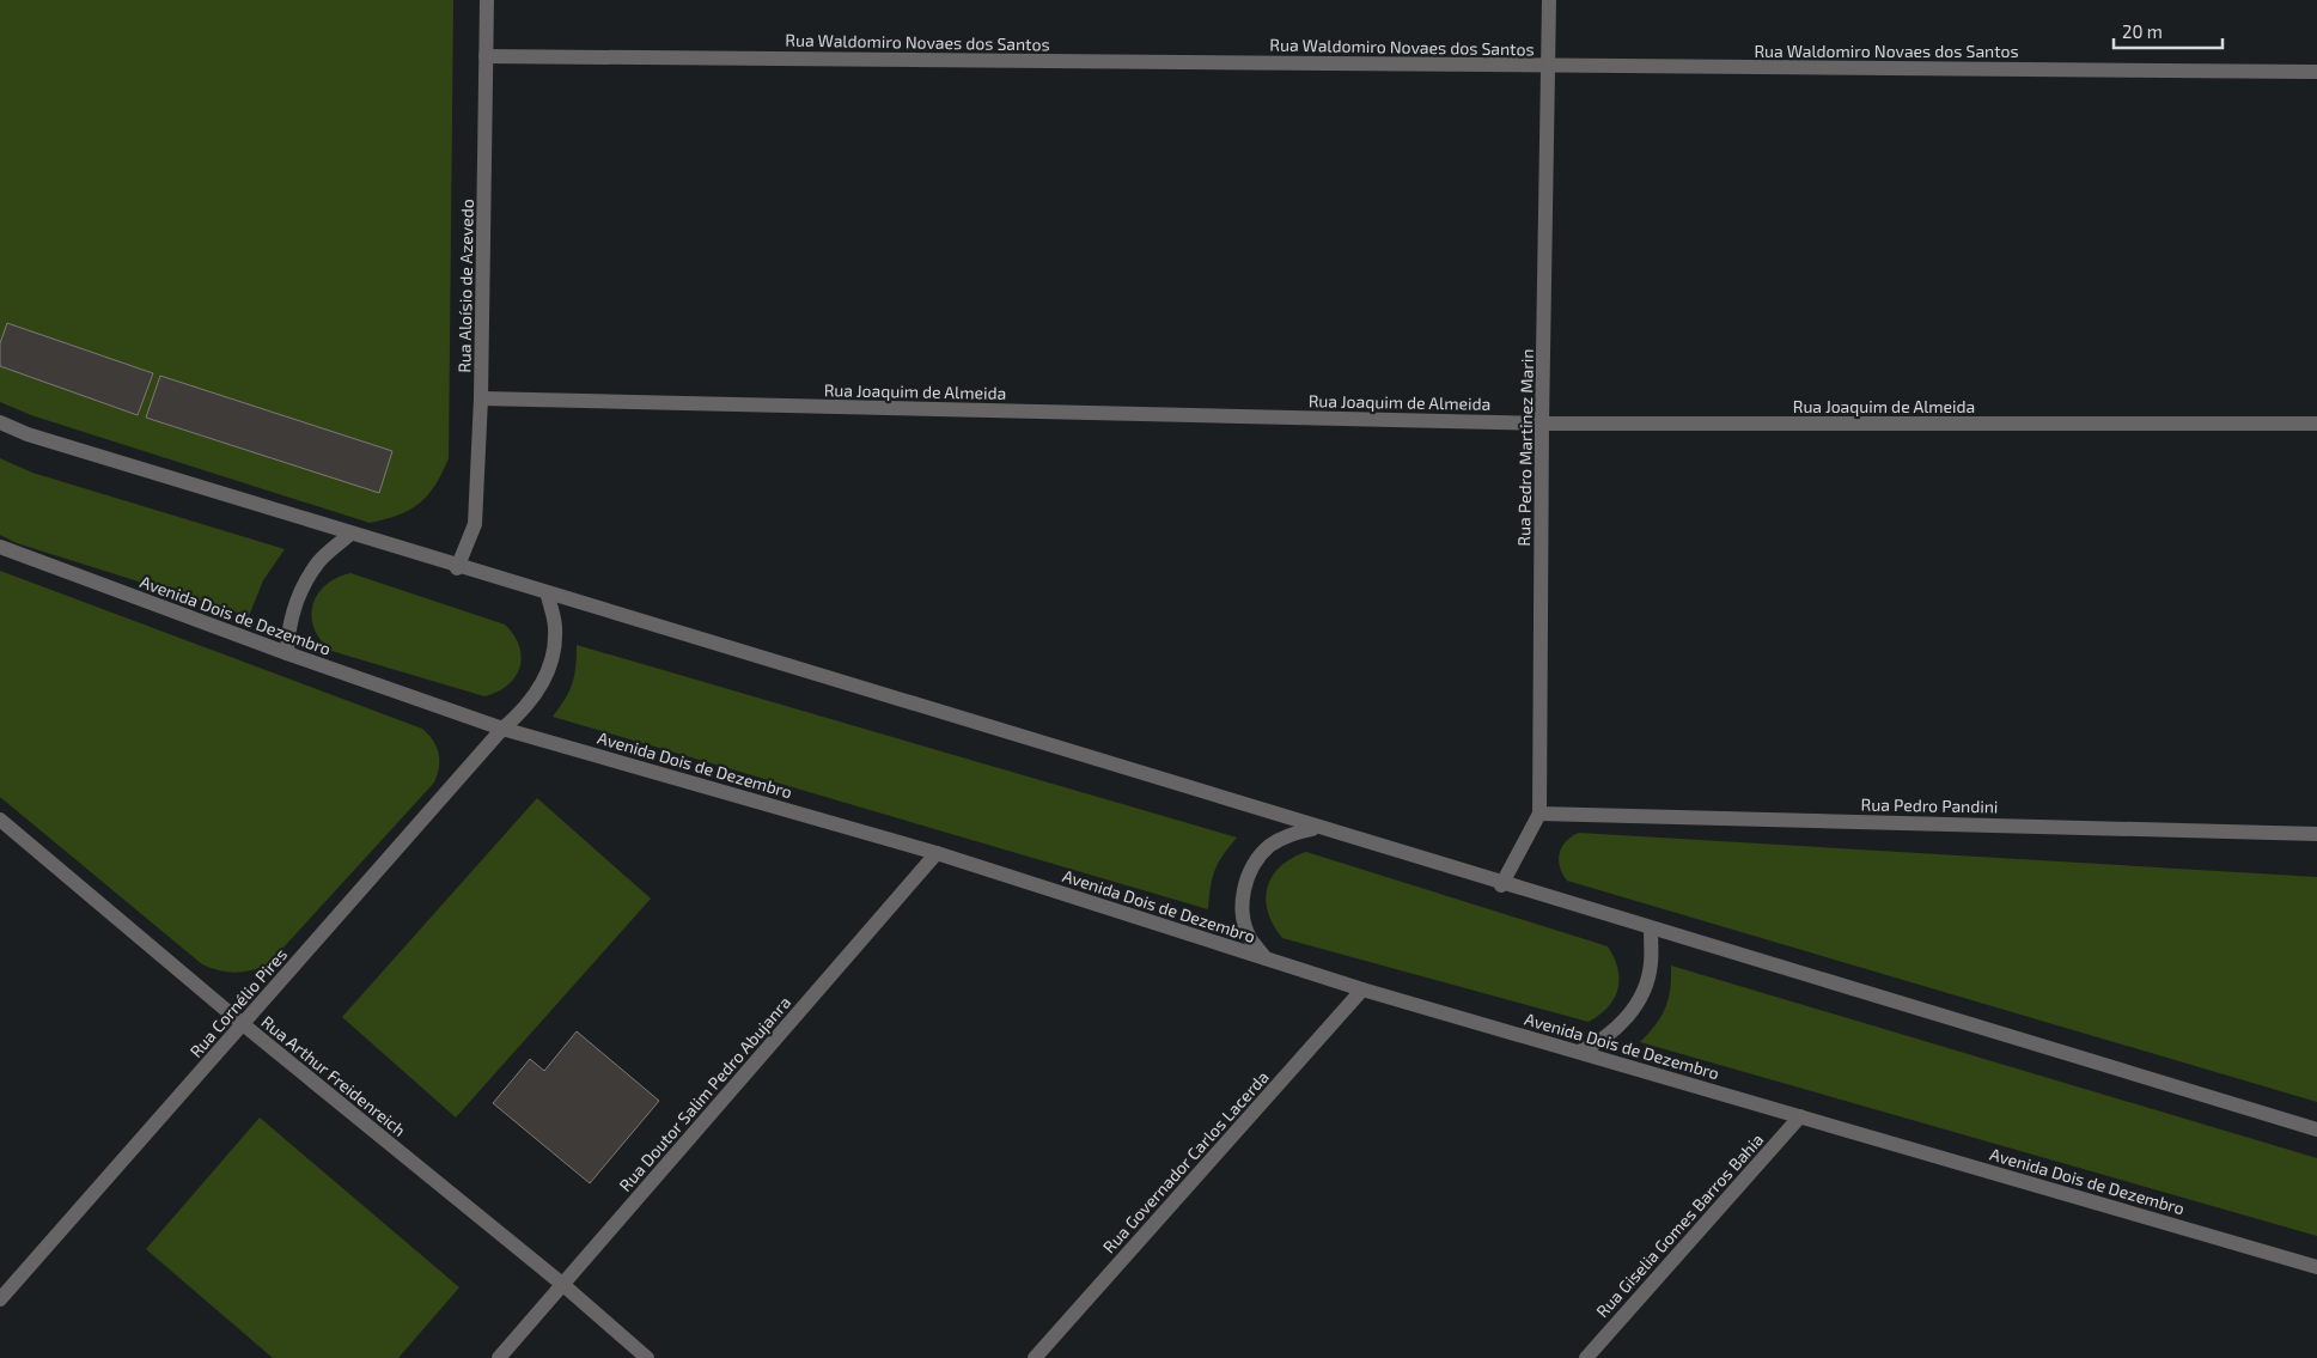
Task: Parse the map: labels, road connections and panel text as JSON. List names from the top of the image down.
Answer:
{
  "streets": {
    "street": [
      "Rua Waldomiro Novaes dos Santos",
      "Rua Aloísio de Azevedo",
      "Rua Joaquim de Almeida",
      "Rua Pedro Martinez Marin",
      "Avenida Dois de Dezembro",
      "Rua Pedro Pandini",
      "Rua Cornélio Pires",
      "Rua Arthur Freidenreich",
      "Rua Doutor Salim Pedro Abujanra",
      "Rua Governador Carlos Lacerda",
      "Rua Giselia Gomes Barros Bahia"
    ]
  },
  "crossings": [
    ["Rua Waldomiro Novaes dos Santos", "Rua Aloísio de Azevedo"],
    ["Rua Waldomiro Novaes dos Santos", "Rua Pedro Martinez Marin"],
    ["Rua Aloísio de Azevedo", "Rua Joaquim de Almeida"],
    ["Rua Joaquim de Almeida", "Rua Pedro Martinez Marin"],
    ["Rua Pedro Martinez Marin", "Rua Pedro Pandini"],
    ["Avenida Dois de Dezembro", "Rua Cornélio Pires"],
    ["Avenida Dois de Dezembro", "Rua Doutor Salim Pedro Abujanra"],
    ["Avenida Dois de Dezembro", "Rua Governador Carlos Lacerda"],
    ["Avenida Dois de Dezembro", "Rua Giselia Gomes Barros Bahia"],
    ["Rua Cornélio Pires", "Rua Arthur Freidenreich"],
    ["Rua Arthur Freidenreich", "Rua Doutor Salim Pedro Abujanra"]
  ],
  "scale_bar": "20 m"
}
